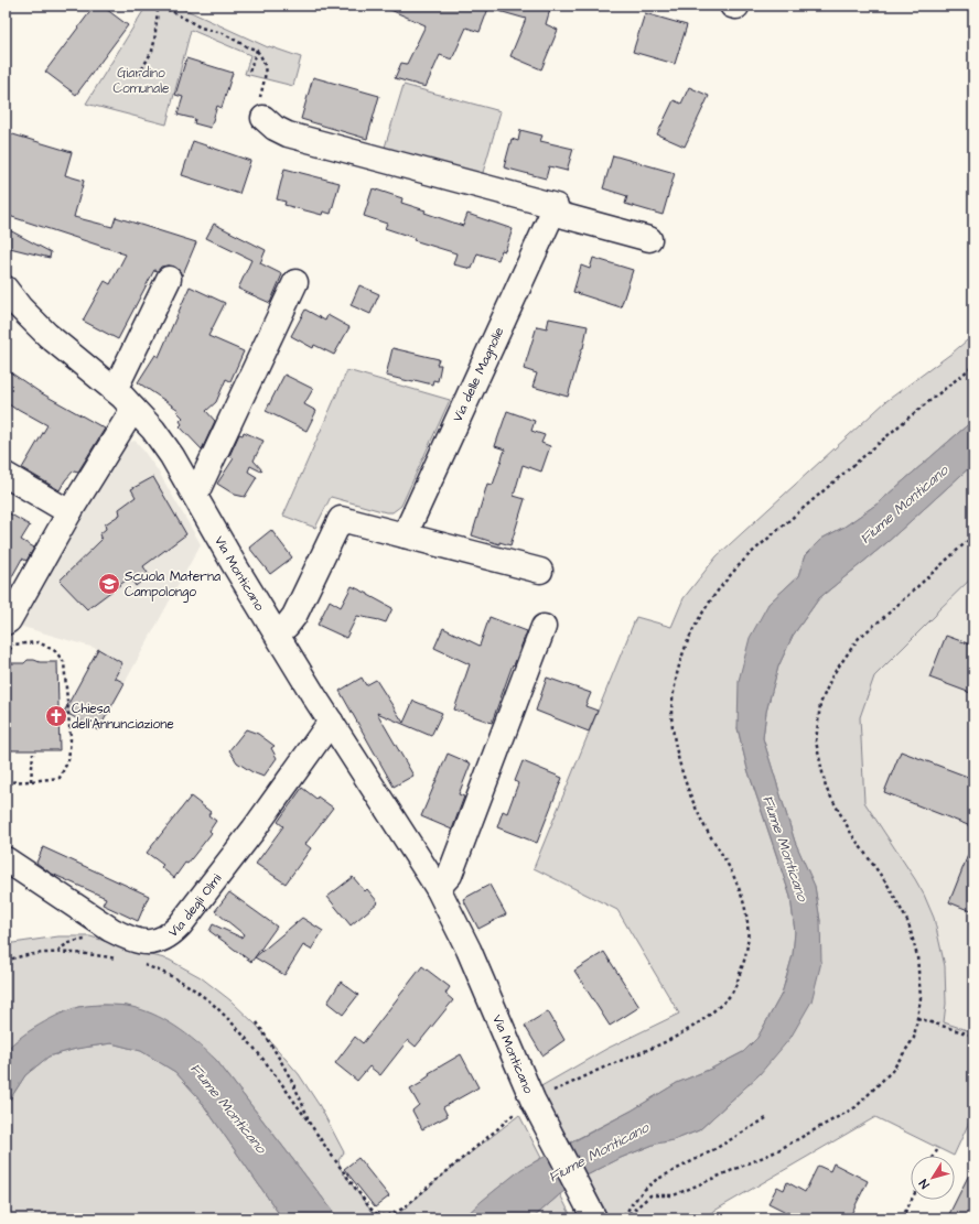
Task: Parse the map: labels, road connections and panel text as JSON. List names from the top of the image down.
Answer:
{
  "streets": {
    "street": ["Via delle Magnolie", "Via Monticano", "Via degli Olmi"]
  },
  "crossings": [
    ["Via Monticano", "Via degli Olmi"]
  ],
  "water": ["Fiume Monticano"],
  "parks": ["Giardino Comunale"],
  "places": {
    "school or university": ["Scuola Materna Campolongo"],
    "church": ["Chiesa dell'Annunciazione"]
  },
  "north": "bottom left"
}
